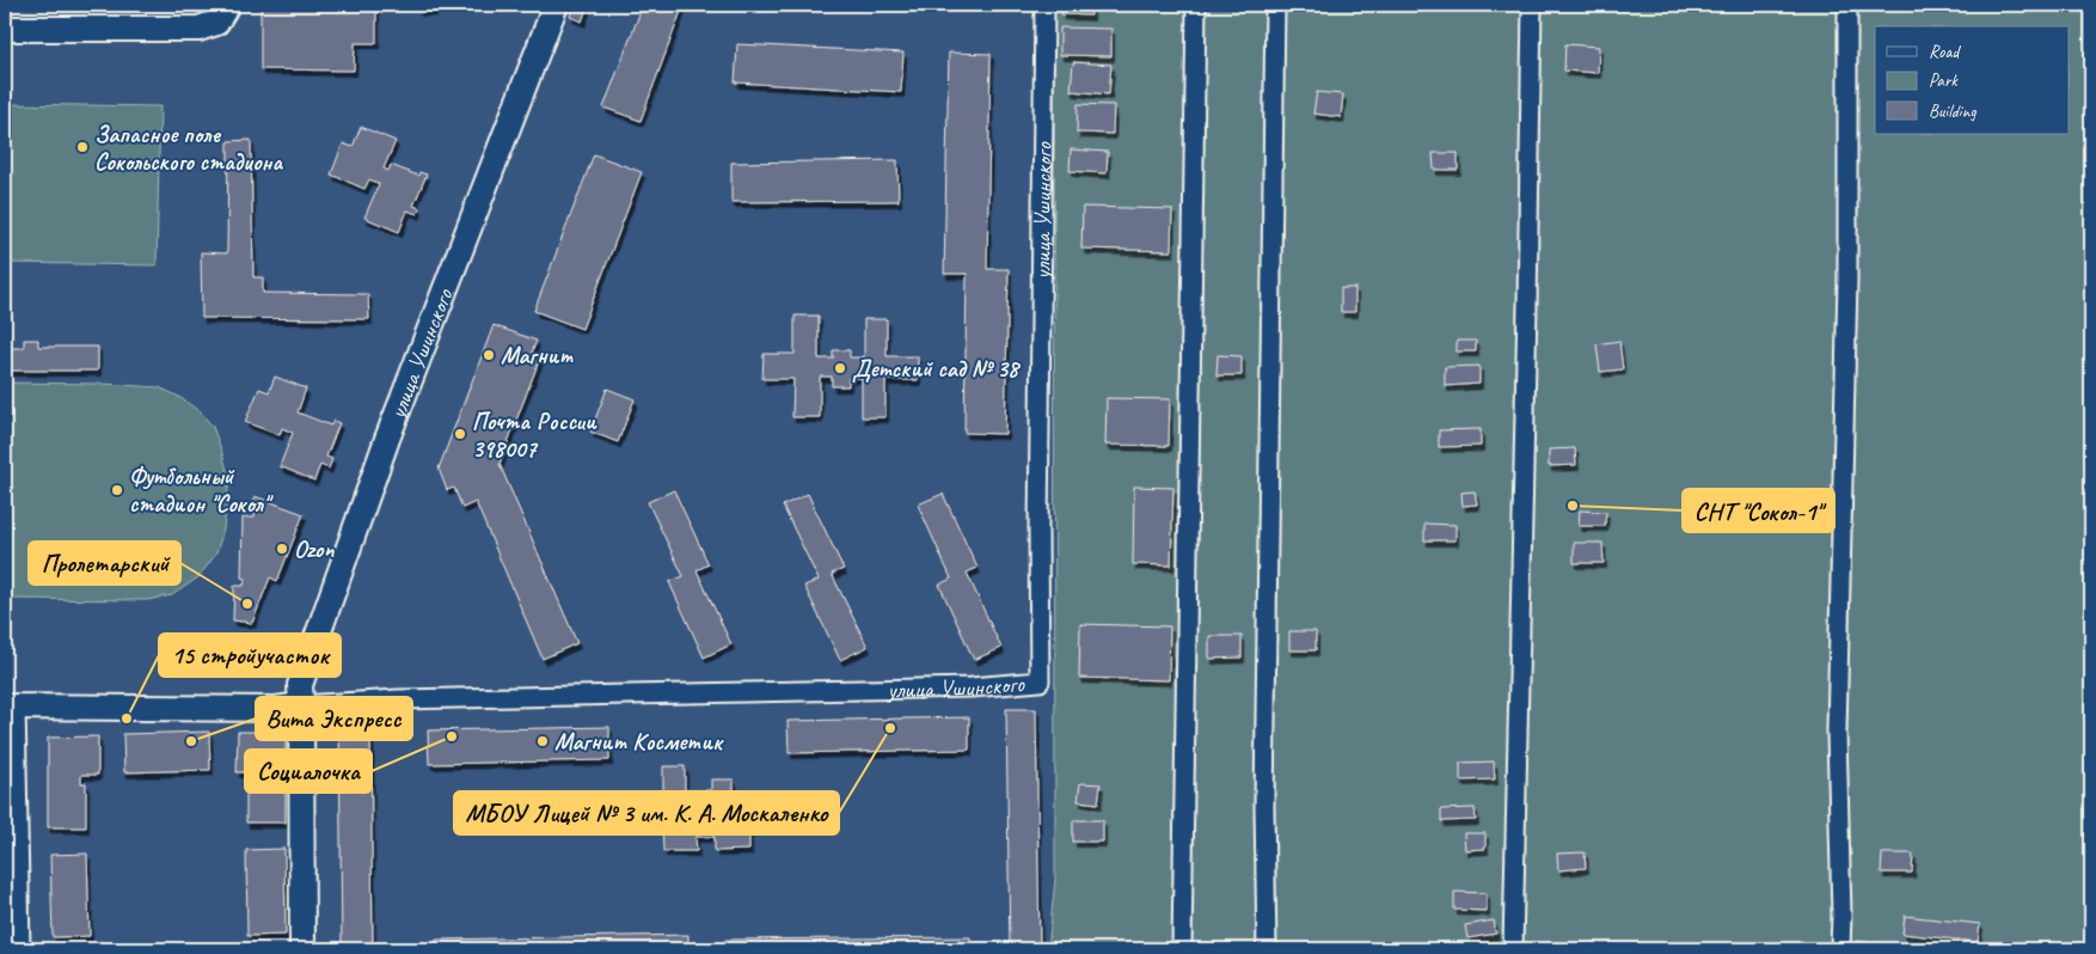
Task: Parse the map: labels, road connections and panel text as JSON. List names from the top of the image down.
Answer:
{
  "streets": {
    "street": ["улица Ушинского"]
  },
  "places": [
    "Запасное поле Сокольского стадиона",
    "Магнит",
    "Детский сад № 38",
    "Почта России 398007",
    "Футбольный стадион \"Сокол\"",
    "СНТ \"Сокол-1\"",
    "Ozon",
    "Пролетарский",
    "15 стройучасток",
    "МБОУ Лицей № 3 им. К. А. Москаленко",
    "Социалочка",
    "Вита Экспресс",
    "Магнит Косметик"
  ],
  "legend": ["Road", "Park", "Building"]
}
